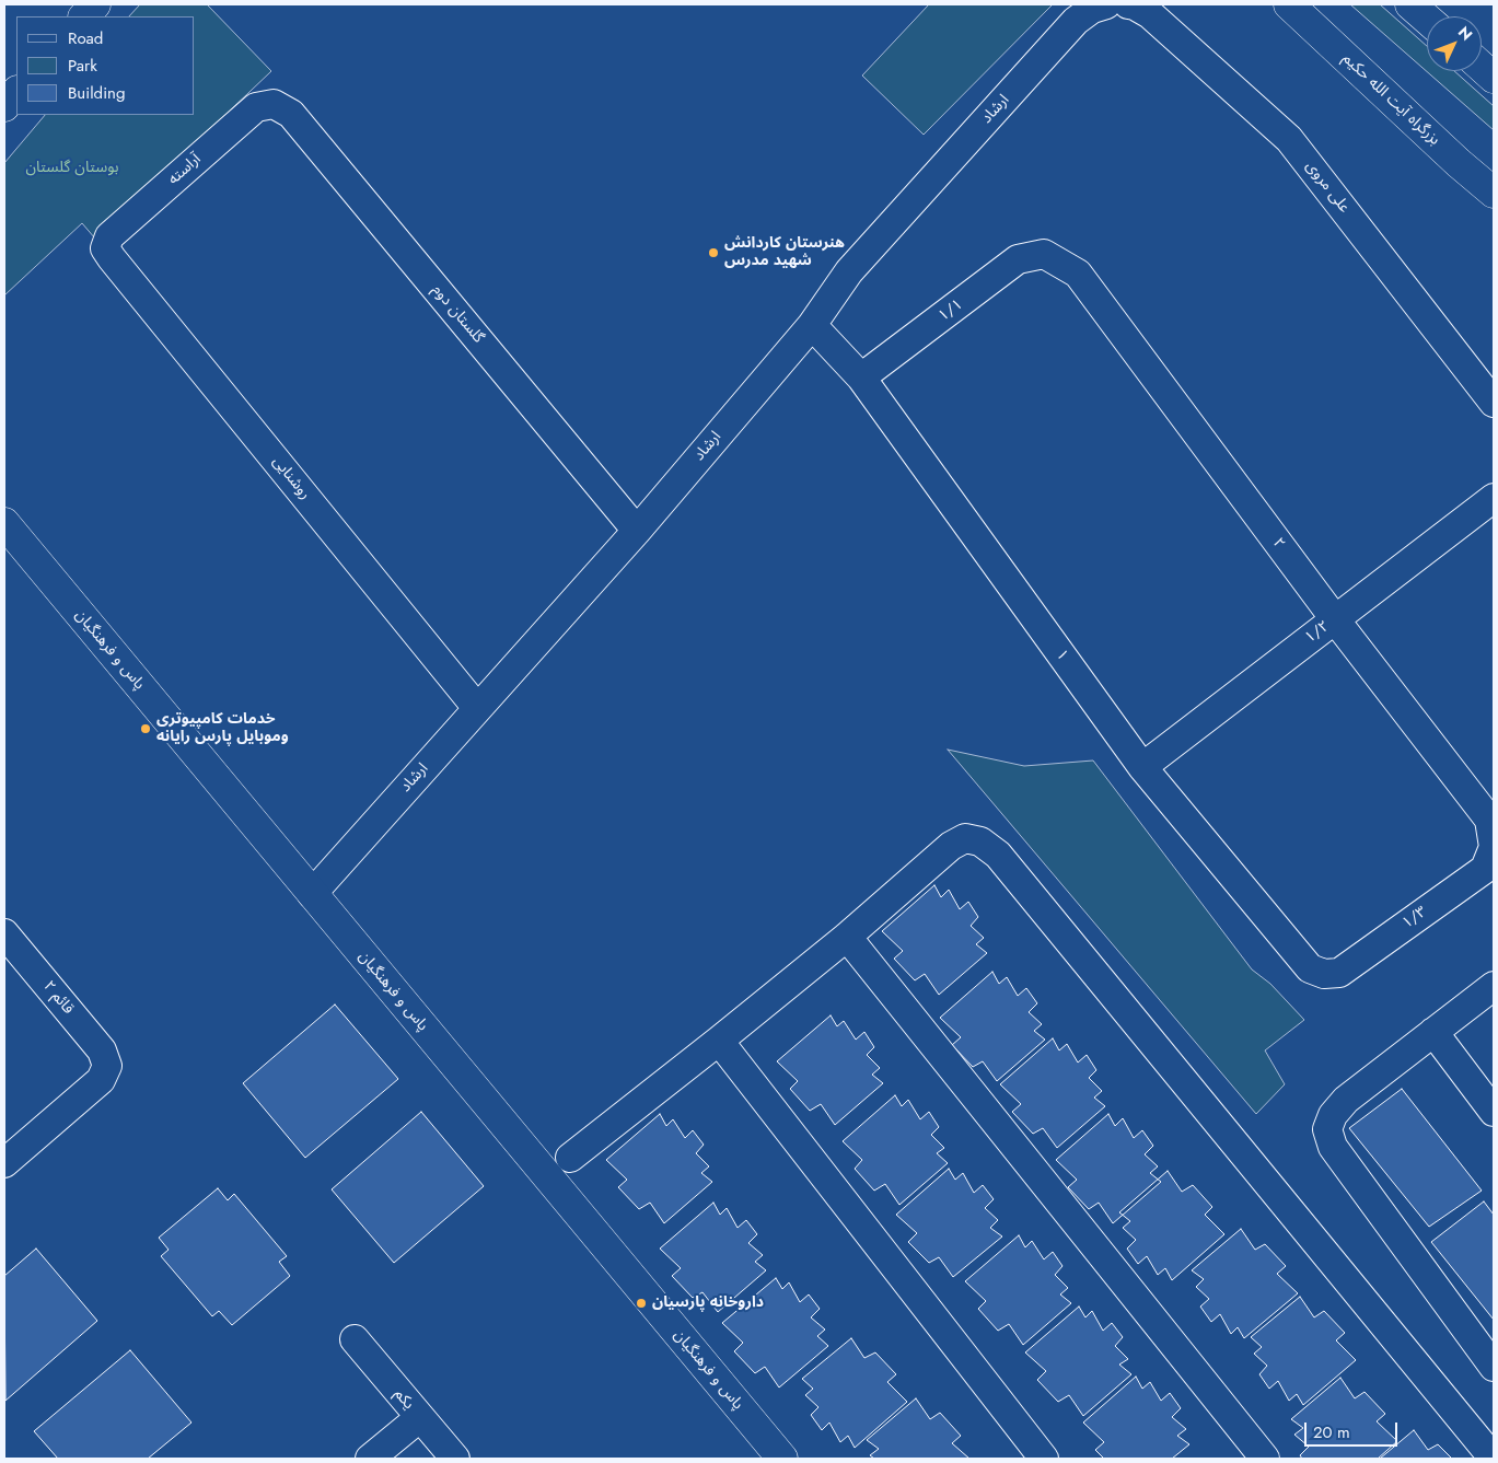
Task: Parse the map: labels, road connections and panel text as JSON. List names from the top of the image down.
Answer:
{
  "streets": {
    "main road": ["بزرگراه آیت الله حکیم", "پاس و فرهنگیان"],
    "street": [
      "ارشاد",
      "آراسته",
      "علی مروی",
      "۱/۱",
      "گلستان دوم",
      "روشنایی",
      "۲",
      "۱/۲",
      "۱",
      "۱/۳",
      "قائم ۲",
      "یکم"
    ]
  },
  "crossings": [
    ["ارشاد", "گلستان دوم"],
    ["ارشاد", "روشنایی"],
    ["ارشاد", "پاس و فرهنگیان"],
    ["ارشاد", "۱"],
    ["آراسته", "گلستان دوم"],
    ["آراسته", "روشنایی"],
    ["۱/۱", "۲"],
    ["۱/۱", "۱"],
    ["۲", "۱/۲"],
    ["۲", "۱/۳"],
    ["۱/۲", "۱"],
    ["۱", "۱/۳"]
  ],
  "parks": ["بوستان گلستان"],
  "places": ["هنرستان کاردانش شهید مدرس", "خدمات کامپیوتری وموبایل پارس رایانه", "داروخانه پارسیان"],
  "legend": ["Road", "Park", "Building"],
  "scale_bar": "20 m",
  "north": "top right"
}
